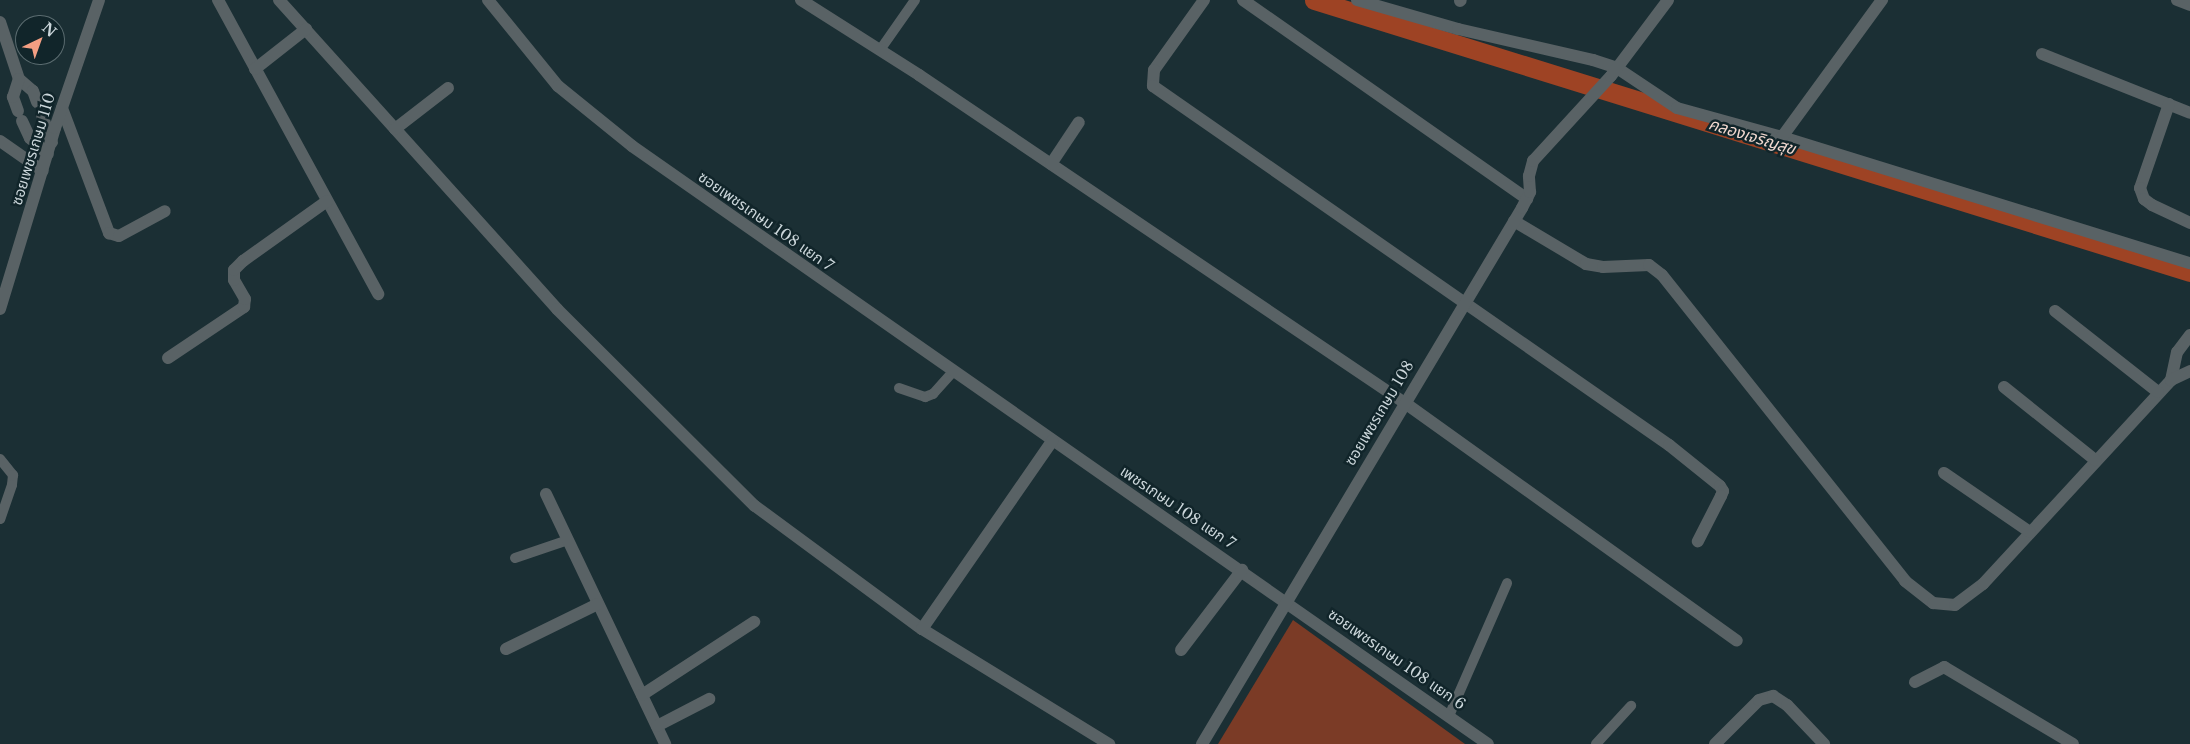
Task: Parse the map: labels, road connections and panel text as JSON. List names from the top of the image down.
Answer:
{
  "streets": {
    "street": [
      "ซอยเพชรเกษม 110",
      "ซอยเพชรเกษม 108 แยก 7",
      "ซอยเพชรเกษม 108",
      "เพชรเกษม 108 แยก 7",
      "ซอยเพชรเกษม 108 แยก 6"
    ]
  },
  "crossings": [
    ["ซอยเพชรเกษม 108 แยก 7", "เพชรเกษม 108 แยก 7"],
    ["ซอยเพชรเกษม 108", "เพชรเกษม 108 แยก 7"],
    ["ซอยเพชรเกษม 108", "ซอยเพชรเกษม 108 แยก 6"],
    ["เพชรเกษม 108 แยก 7", "ซอยเพชรเกษม 108 แยก 6"]
  ],
  "water": ["คลองเจริญสุข"],
  "north": "top right"
}
